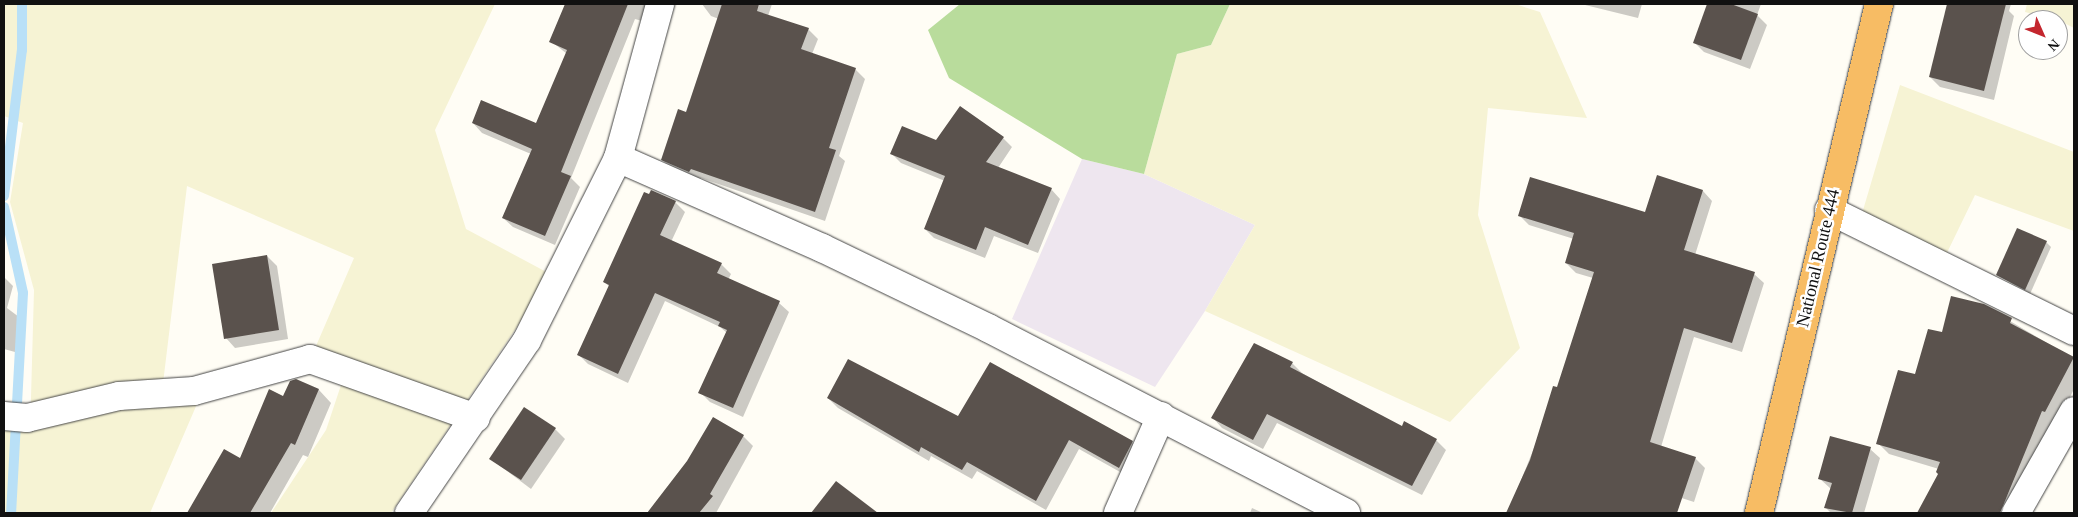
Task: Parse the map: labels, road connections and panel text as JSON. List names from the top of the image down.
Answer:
{
  "streets": {
    "highway": ["National Route 444"]
  },
  "north": "bottom right"
}
